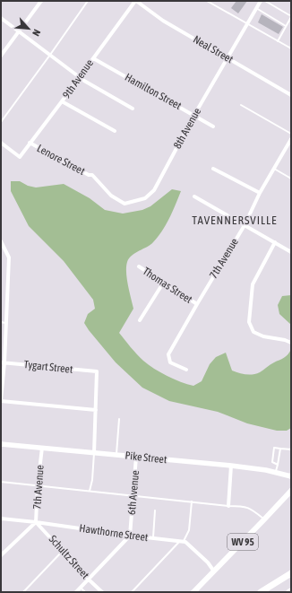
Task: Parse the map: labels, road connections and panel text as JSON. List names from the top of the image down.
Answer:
{
  "streets": {
    "main road": ["Pike Street", "WV 95"],
    "street": [
      "Neal Street",
      "9th Avenue",
      "Hamilton Street",
      "8th Avenue",
      "Lenore Street",
      "7th Avenue",
      "Thomas Street",
      "Tygart Street",
      "6th Avenue",
      "Hawthorne Street",
      "Schultz Street"
    ]
  },
  "crossings": [
    ["Neal Street", "9th Avenue"],
    ["Neal Street", "8th Avenue"],
    ["9th Avenue", "Hamilton Street"],
    ["9th Avenue", "Lenore Street"],
    ["Hamilton Street", "8th Avenue"],
    ["8th Avenue", "Lenore Street"],
    ["7th Avenue", "Thomas Street"],
    ["7th Avenue", "Pike Street"],
    ["7th Avenue", "Hawthorne Street"],
    ["7th Avenue", "Schultz Street"],
    ["Pike Street", "6th Avenue"],
    ["6th Avenue", "Hawthorne Street"],
    ["Hawthorne Street", "Schultz Street"]
  ],
  "districts": ["TAVENNERSVILLE"],
  "north": "bottom right"
}
